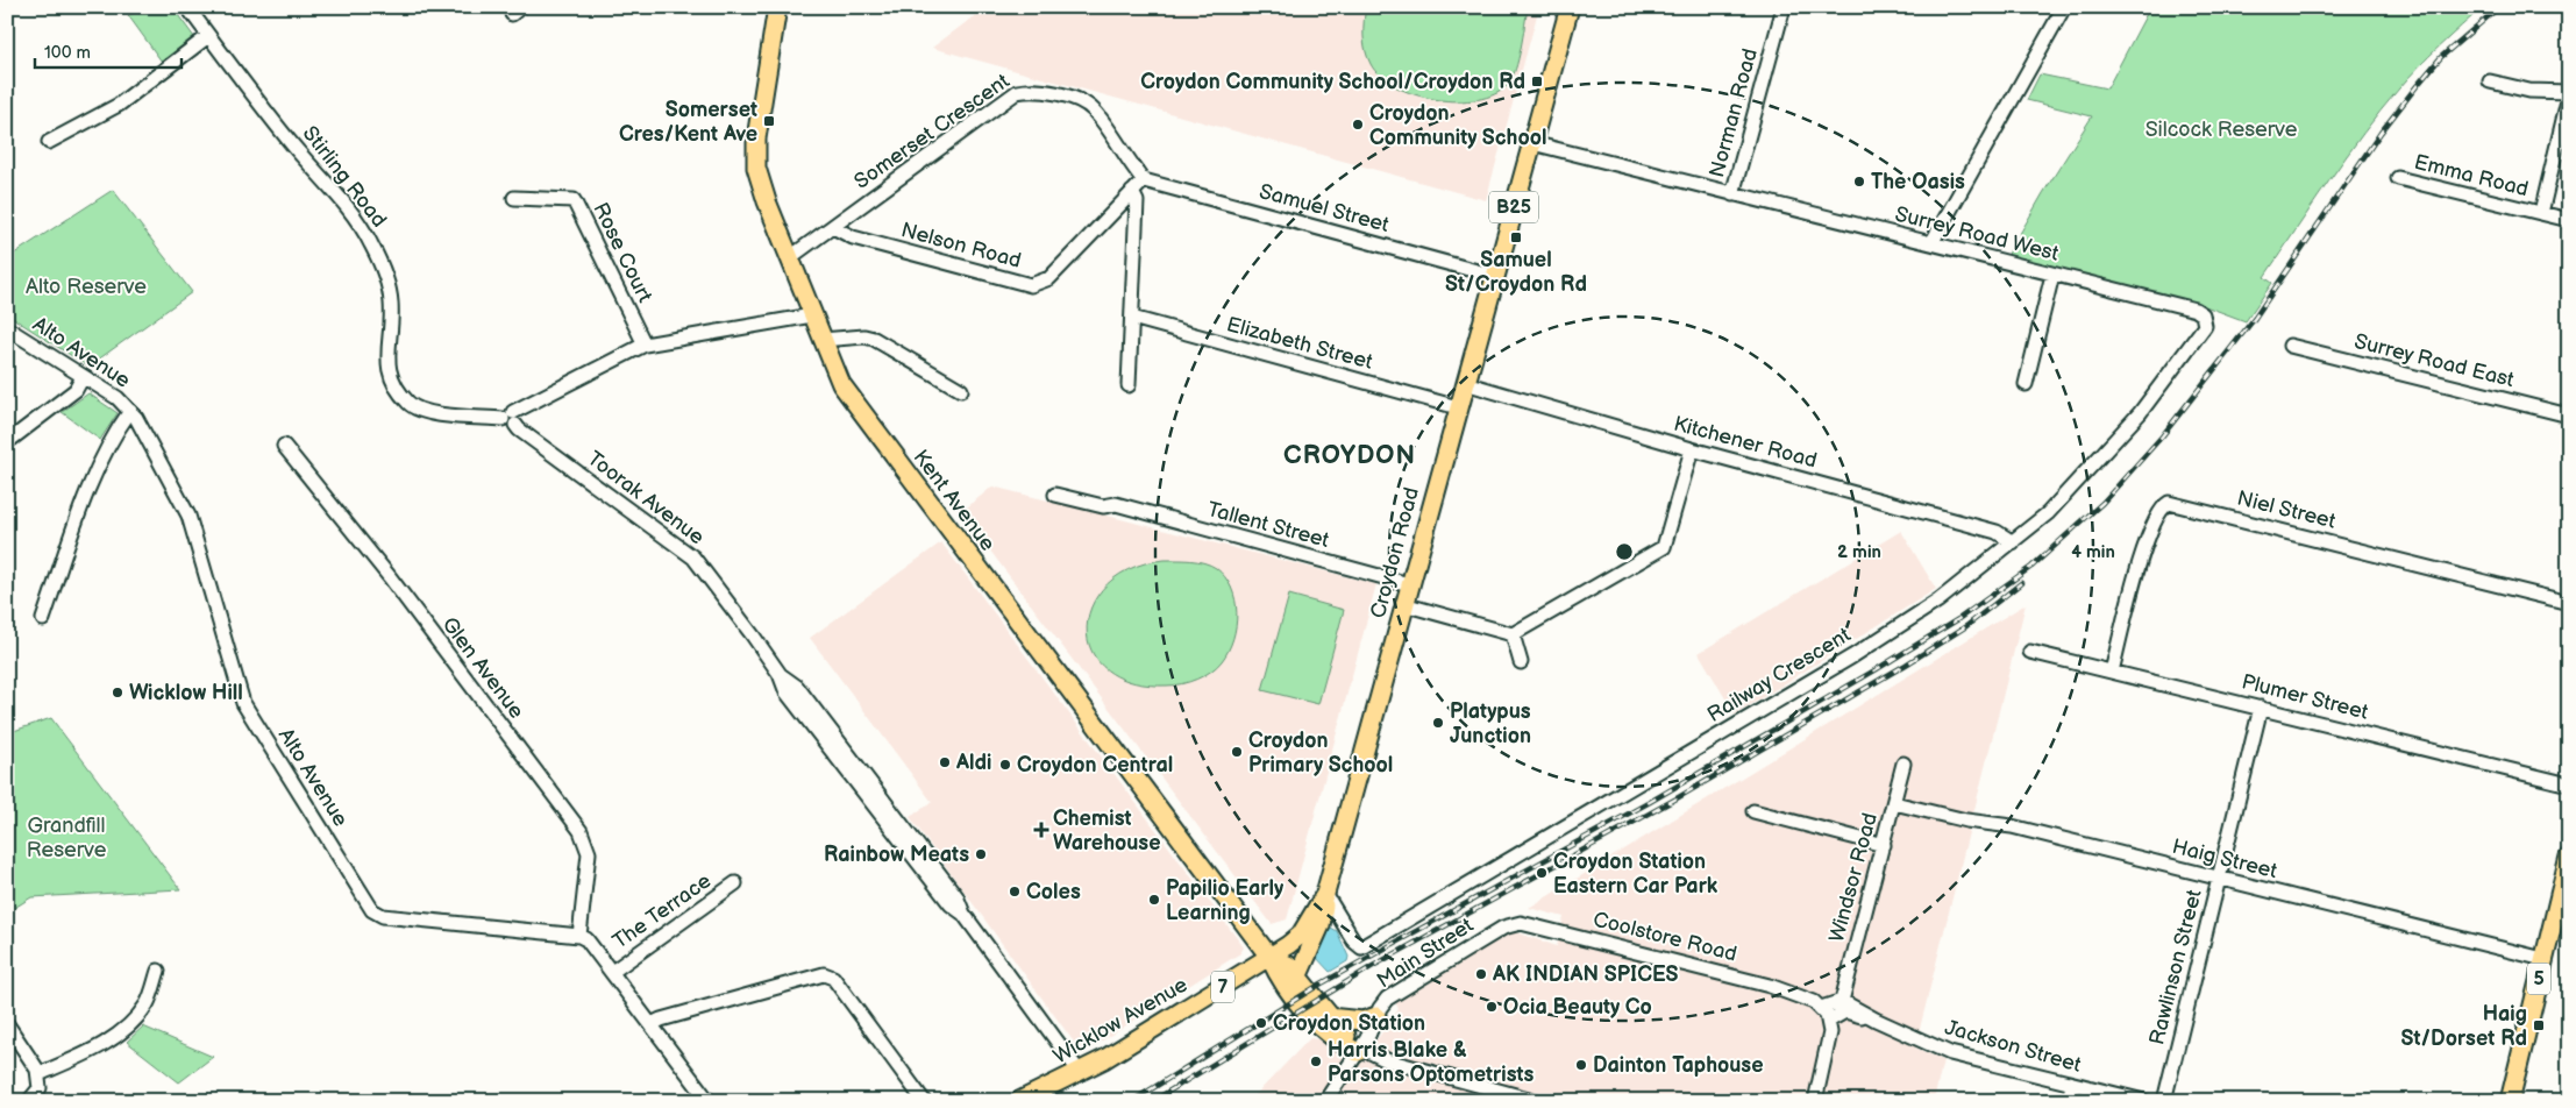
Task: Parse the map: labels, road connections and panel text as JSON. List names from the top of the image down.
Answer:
{
  "streets": {
    "main road": [
      "B25",
      "Kent Avenue",
      "Croydon Road",
      "5",
      "7",
      "Wicklow Avenue"
    ],
    "street": [
      "Norman Road",
      "Somerset Crescent",
      "Emma Road",
      "Stirling Road",
      "Samuel Street",
      "Surrey Road West",
      "Nelson Road",
      "Rose Court",
      "Elizabeth Street",
      "Alto Avenue",
      "Surrey Road East",
      "Kitchener Road",
      "Toorak Avenue",
      "Niel Street",
      "Tallent Street",
      "Glen Avenue",
      "Railway Crescent",
      "Plumer Street",
      "Haig Street",
      "Windsor Road",
      "The Terrace",
      "Coolstore Road",
      "Main Street",
      "Rawlinson Street",
      "Jackson Street"
    ]
  },
  "crossings": [
    ["Norman Road", "Surrey Road West"],
    ["Somerset Crescent", "Samuel Street"],
    ["Somerset Crescent", "Nelson Road"],
    ["Somerset Crescent", "Kent Avenue"],
    ["Stirling Road", "Toorak Avenue"],
    ["Samuel Street", "Nelson Road"],
    ["Samuel Street", "Croydon Road"],
    ["Surrey Road West", "Croydon Road"],
    ["Surrey Road West", "Railway Crescent"],
    ["Elizabeth Street", "Croydon Road"],
    ["Alto Avenue", "Glen Avenue"],
    ["Kitchener Road", "Croydon Road"],
    ["Kitchener Road", "Railway Crescent"],
    ["Toorak Avenue", "Wicklow Avenue"],
    ["Kent Avenue", "Croydon Road"],
    ["Kent Avenue", "Main Street"],
    ["Kent Avenue", "Wicklow Avenue"],
    ["Niel Street", "Plumer Street"],
    ["Tallent Street", "Croydon Road"],
    ["Croydon Road", "Railway Crescent"],
    ["Croydon Road", "Wicklow Avenue"],
    ["Plumer Street", "Rawlinson Street"],
    ["Haig Street", "Windsor Road"],
    ["Haig Street", "Rawlinson Street"],
    ["Haig Street", "5"],
    ["Coolstore Road", "Main Street"]
  ],
  "districts": ["CROYDON"],
  "parks": ["Silcock Reserve", "Alto Reserve", "Grandfill Reserve"],
  "places": {
    "transit": [
      "Croydon Community School/Croydon Rd",
      "Somerset Cres/Kent Ave",
      "Samuel St/Croydon Rd",
      "Haig St/Dorset Rd"
    ],
    "other": [
      "Croydon Community School",
      "The Oasis",
      "Wicklow Hill",
      "Platypus Junction",
      "Croydon Primary School",
      "Aldi",
      "Croydon Central",
      "Rainbow Meats",
      "Croydon Station Eastern Car Park",
      "Coles",
      "Papilio Early Learning",
      "AK INDIAN SPICES",
      "Ocia Beauty Co",
      "Croydon Station",
      "Harris Blake & Parsons Optometrists",
      "Dainton Taphouse"
    ],
    "health": ["Chemist Warehouse"]
  },
  "scale_bar": "100 m",
  "rings": ["2 min", "4 min"]
}
